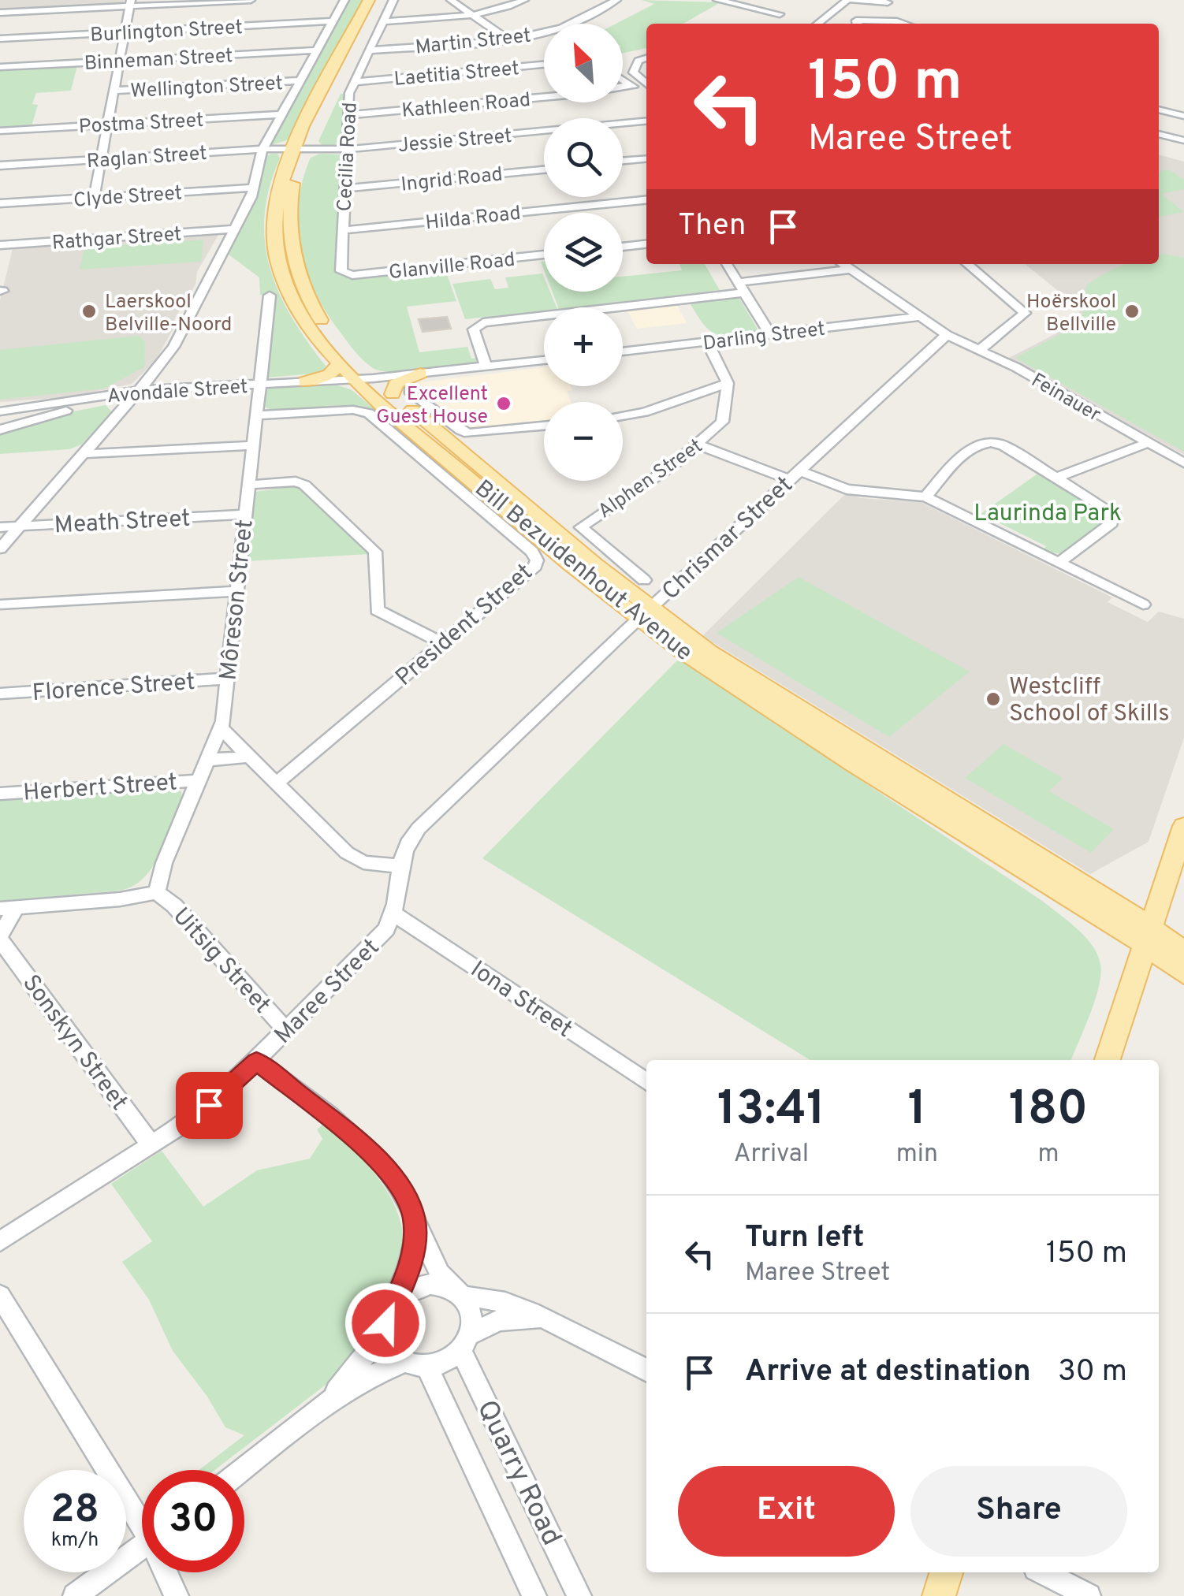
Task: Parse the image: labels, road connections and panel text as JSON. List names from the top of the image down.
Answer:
{
  "streets": {
    "main road": ["Bill Bezuidenhout Avenue"],
    "street": [
      "Burlington Street",
      "Martin Street",
      "Binneman Street",
      "Laetitia Street",
      "Wellington Street",
      "Kathleen Road",
      "Postma Street",
      "Jessie Street",
      "Raglan Street",
      "Cecilia Road",
      "Ingrid Road",
      "Clyde Street",
      "Hilda Road",
      "Rathgar Street",
      "Glanville Road",
      "Darling Street",
      "Avondale Street",
      "Feinauer",
      "Alphen Street",
      "Meath Street",
      "Chrismar Street",
      "Môreson Street",
      "President Street",
      "Florence Street",
      "Herbert Street",
      "Uitsig Street",
      "Maree Street",
      "Iona Street",
      "Sonskyn Street",
      "Quarry Road"
    ]
  },
  "crossings": [
    ["Martin Street", "Cecilia Road"],
    ["Laetitia Street", "Cecilia Road"],
    ["Kathleen Road", "Cecilia Road"],
    ["Jessie Street", "Raglan Street"],
    ["Jessie Street", "Cecilia Road"],
    ["Jessie Street", "Bill Bezuidenhout Avenue"],
    ["Raglan Street", "Bill Bezuidenhout Avenue"],
    ["Cecilia Road", "Ingrid Road"],
    ["Cecilia Road", "Hilda Road"],
    ["Cecilia Road", "Glanville Road"],
    ["Darling Street", "Feinauer"],
    ["Avondale Street", "Bill Bezuidenhout Avenue"],
    ["Avondale Street", "Môreson Street"],
    ["Feinauer", "Chrismar Street"],
    ["Meath Street", "Môreson Street"],
    ["Chrismar Street", "Bill Bezuidenhout Avenue"],
    ["Chrismar Street", "Maree Street"],
    ["Môreson Street", "President Street"],
    ["Môreson Street", "Florence Street"],
    ["Môreson Street", "Herbert Street"],
    ["Môreson Street", "Uitsig Street"],
    ["Uitsig Street", "Maree Street"],
    ["Maree Street", "Iona Street"],
    ["Maree Street", "Sonskyn Street"]
  ],
  "parks": ["Laurinda Park"],
  "places": [
    "Laerskool Belville-Noord",
    "Hoërskool Bellville",
    "Excellent Guest House",
    "Westcliff School of Skills"
  ],
  "north": "top left",
  "page": {
    "map_buttons": ["+", "−"],
    "turn": ["150 m", "Maree Street"],
    "then": "Then",
    "eta": [
      "13:41",
      "Arrival",
      "1",
      "min",
      "180",
      "m"
    ],
    "list": [
      {
        "name": "Turn left",
        "note": "Maree Street",
        "value": "150 m"
      },
      {
        "name": "Arrive at destination",
        "value": "30 m"
      }
    ],
    "buttons": ["Exit", "Share"],
    "speed": "28 km/h",
    "limit": "30"
  }
}
